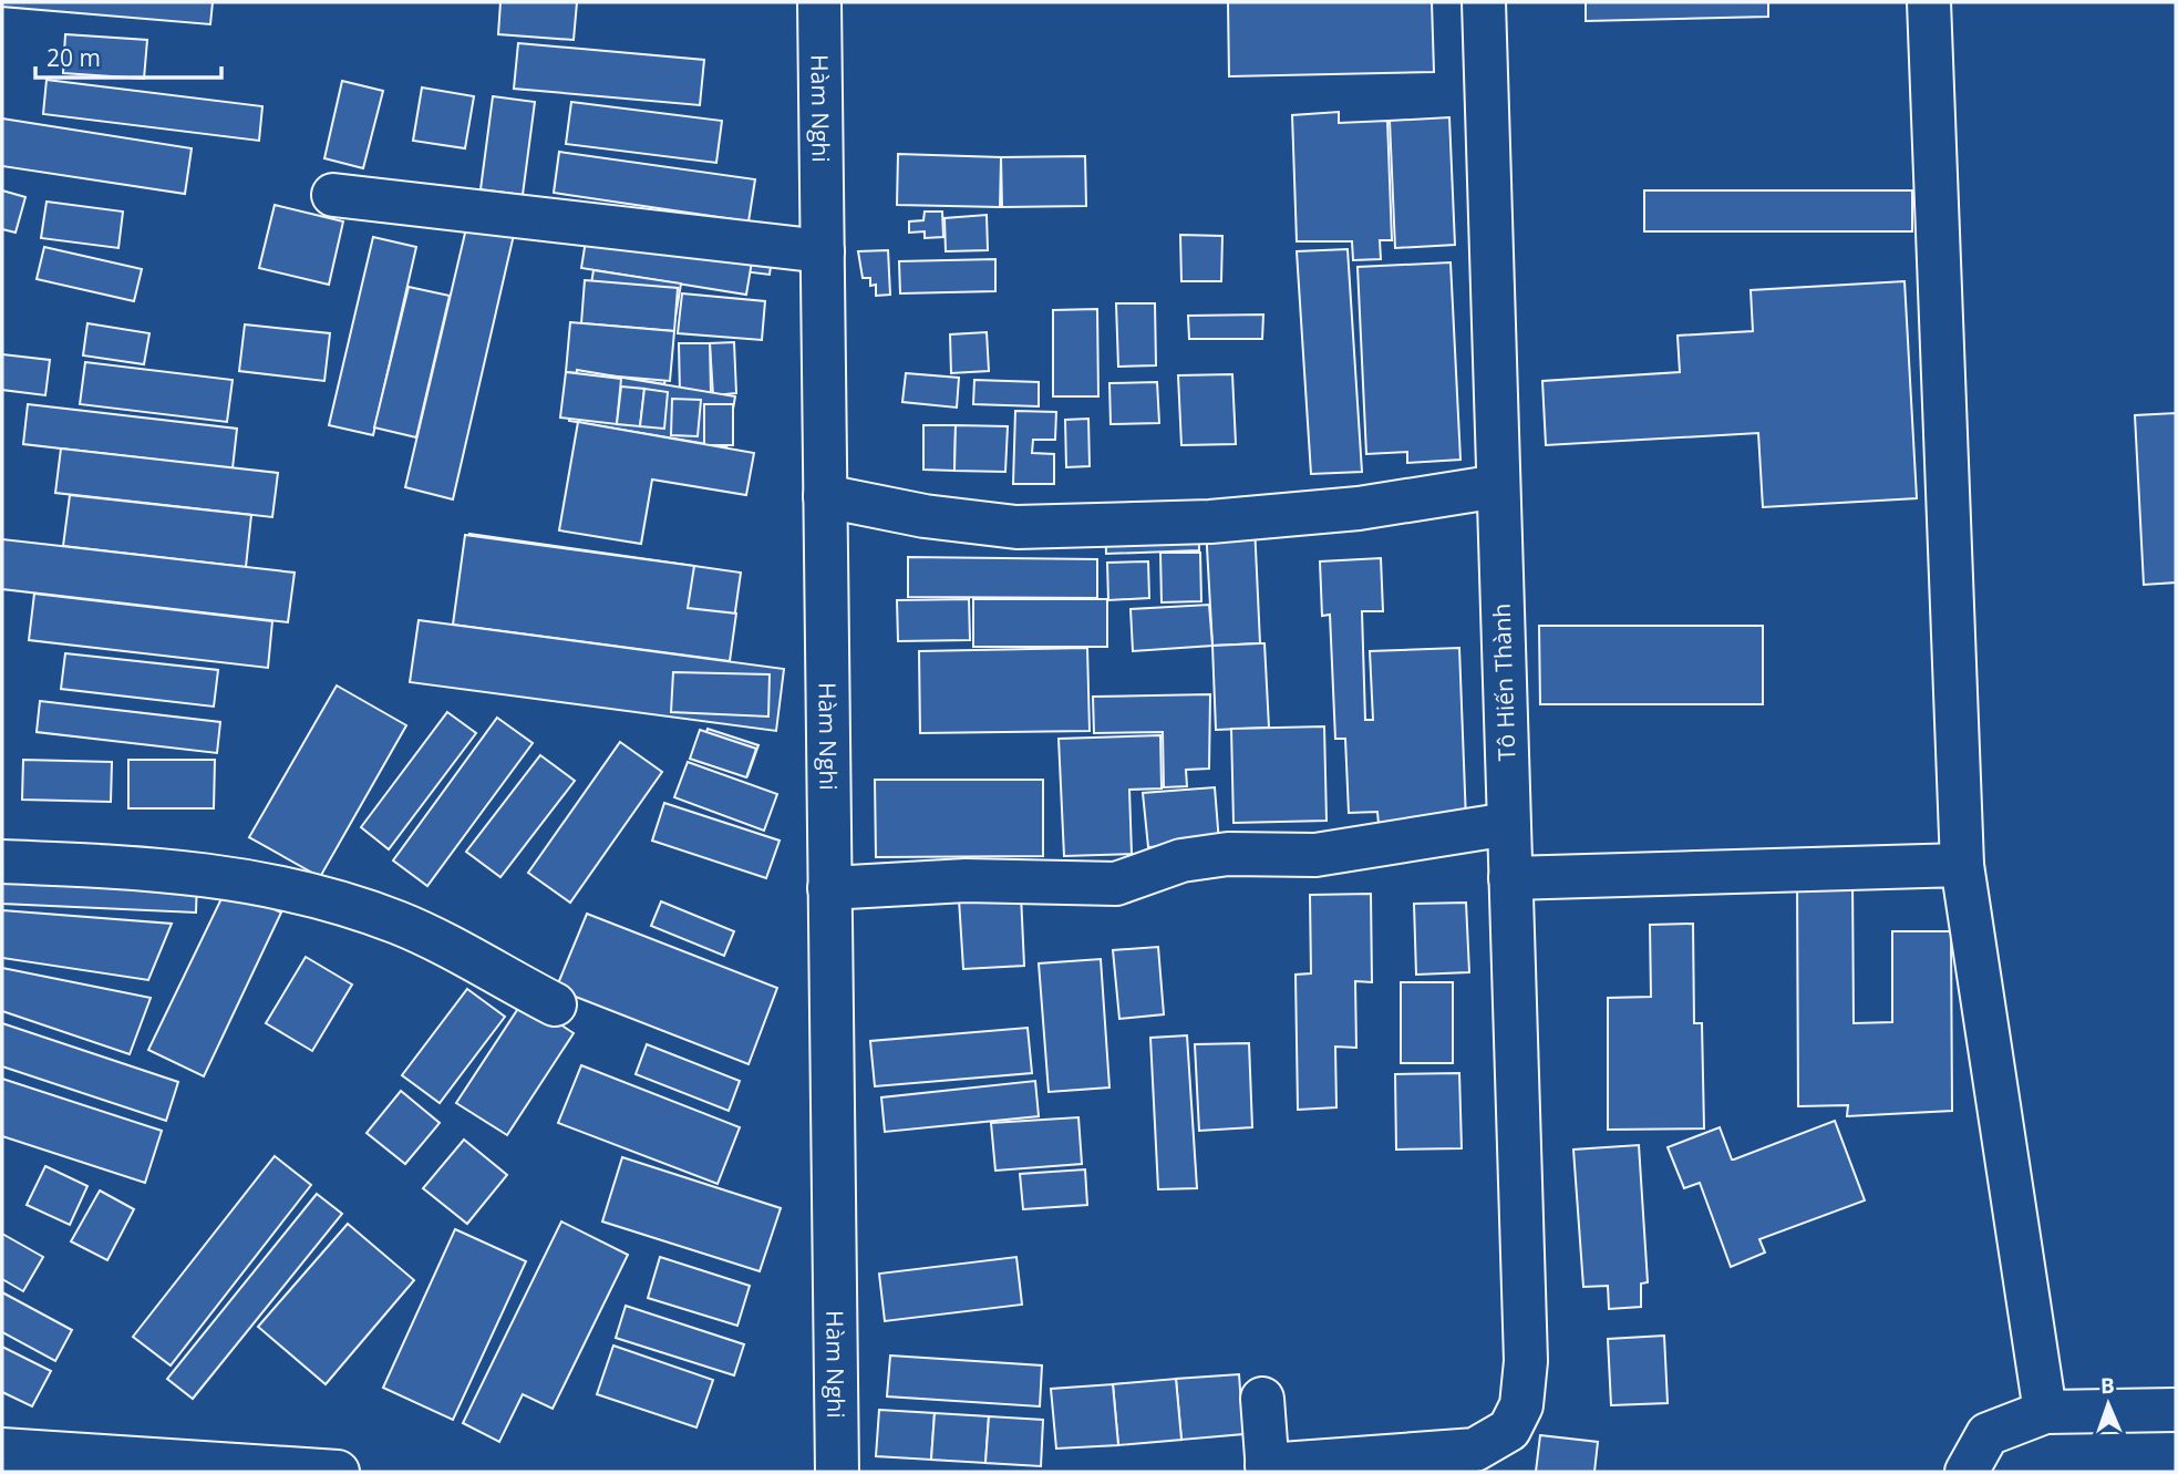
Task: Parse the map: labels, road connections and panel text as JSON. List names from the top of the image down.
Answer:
{
  "streets": {
    "street": ["Hàm Nghi", "Tô Hiến Thành"]
  },
  "scale_bar": "20 m",
  "north": "top"
}
